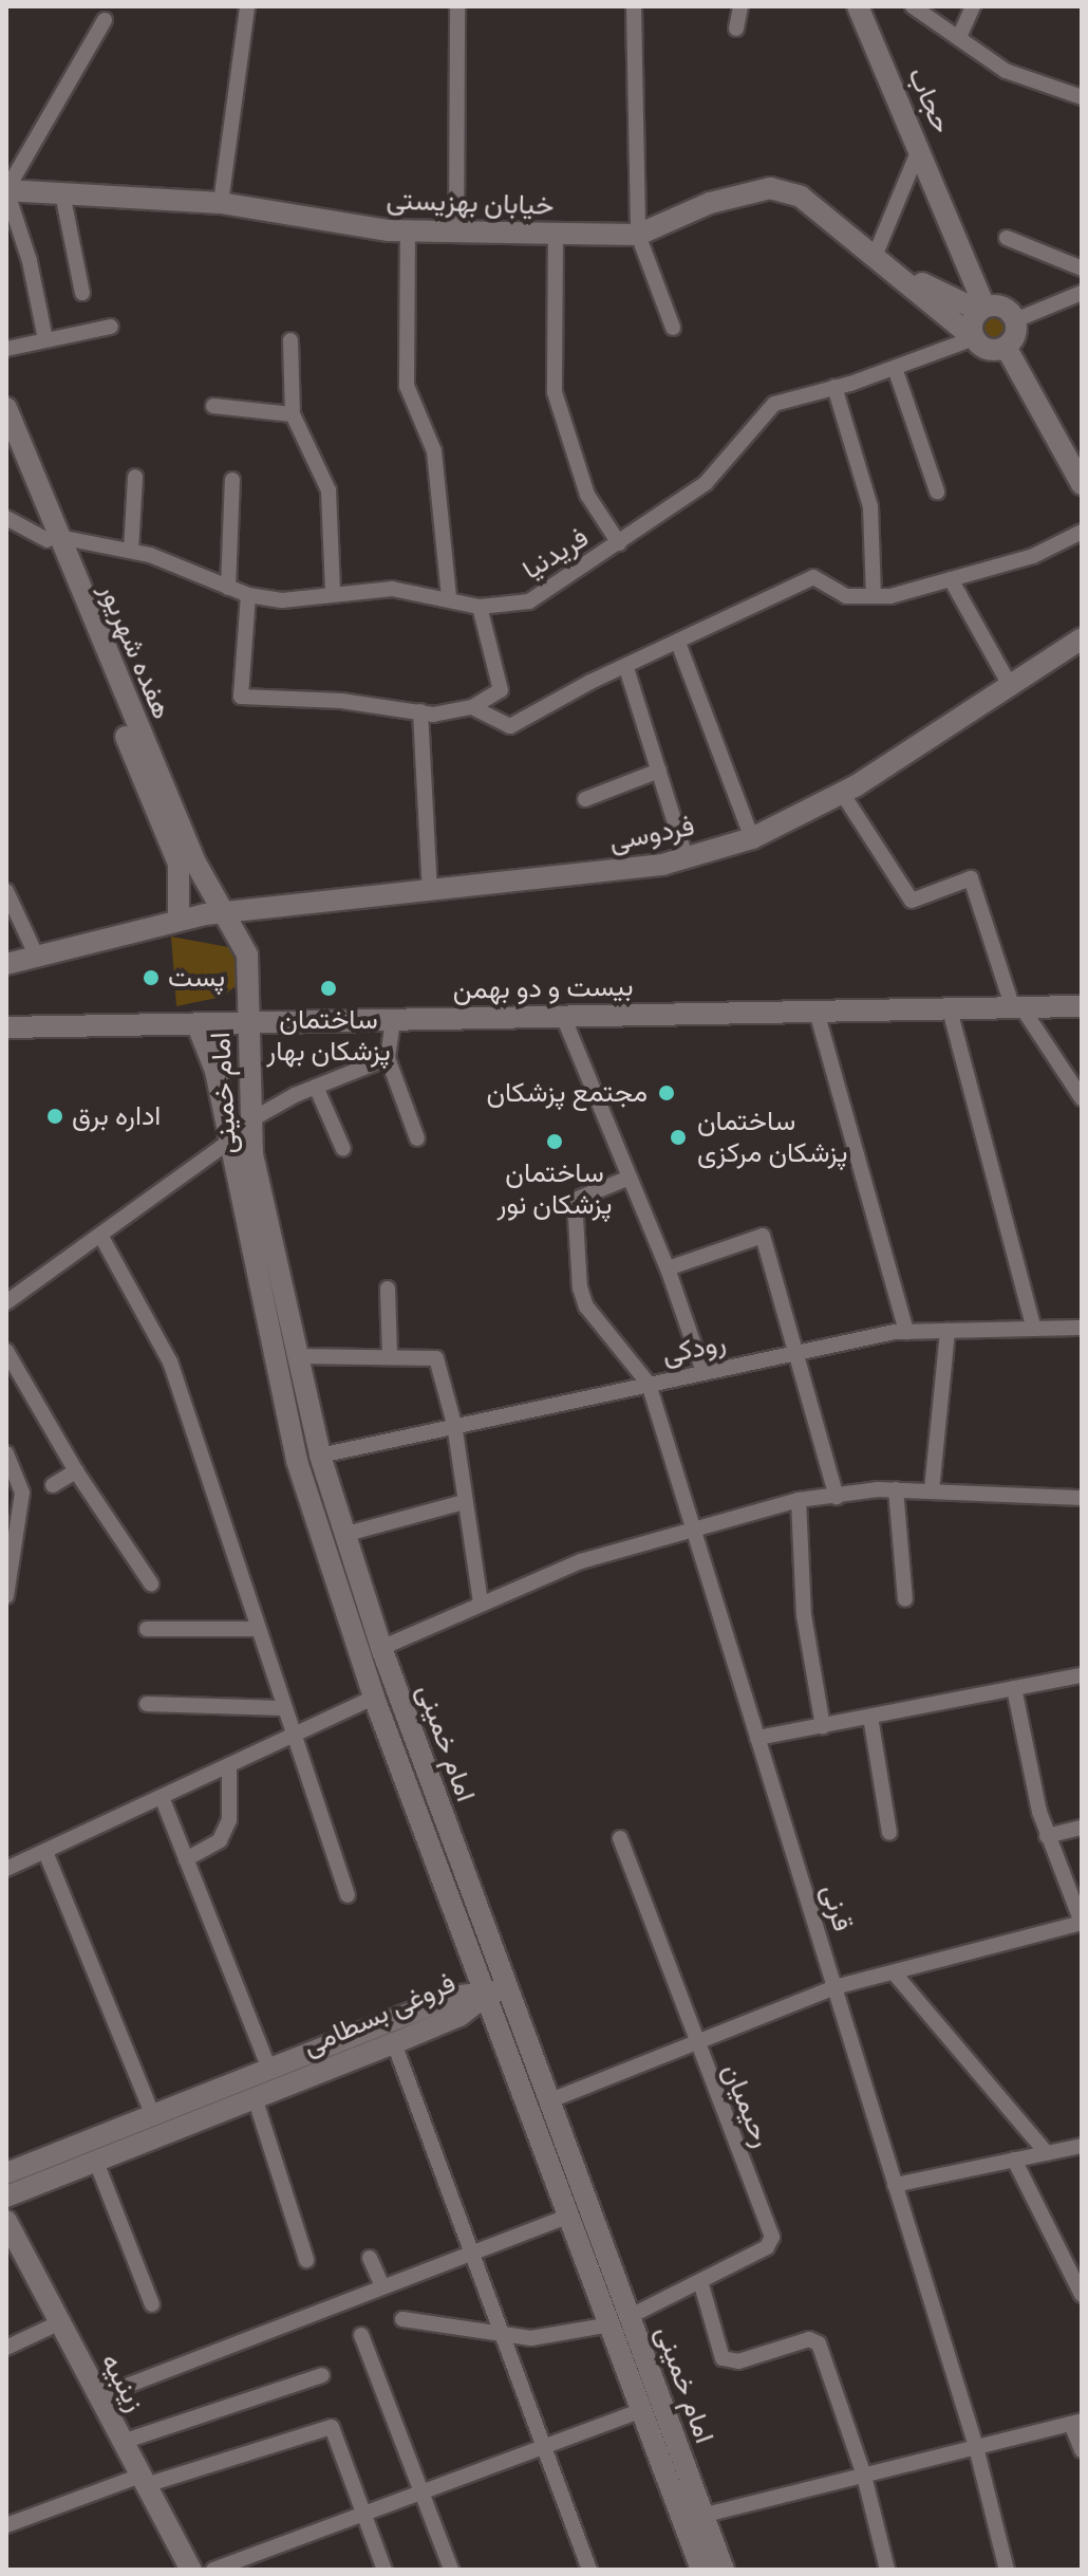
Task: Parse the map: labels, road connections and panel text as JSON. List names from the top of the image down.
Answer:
{
  "streets": {
    "main road": [
      "حجاب",
      "خیابان بهزیستی",
      "هفده شهریور",
      "فردوسی",
      "بیست و دو بهمن",
      "امام خمینی",
      "فروغی بسطامی",
      "زینبیه"
    ],
    "street": [
      "فریدنیا",
      "رودکی",
      "قرنی",
      "رحیمیان"
    ]
  },
  "crossings": [
    ["حجاب", "خیابان بهزیستی"],
    ["حجاب", "فریدنیا"],
    ["خیابان بهزیستی", "فریدنیا"],
    ["فریدنیا", "هفده شهریور"],
    ["هفده شهریور", "فردوسی"],
    ["هفده شهریور", "امام خمینی"],
    ["فردوسی", "امام خمینی"],
    ["بیست و دو بهمن", "امام خمینی"],
    ["امام خمینی", "رودکی"],
    ["امام خمینی", "فروغی بسطامی"],
    ["امام خمینی", "رحیمیان"],
    ["رودکی", "قرنی"]
  ],
  "places": [
    "پست",
    "ساختمان پزشکان بهار",
    "مجتمع پزشکان",
    "اداره برق",
    "ساختمان پزشکان مرکزی",
    "ساختمان پزشکان نور"
  ]
}
